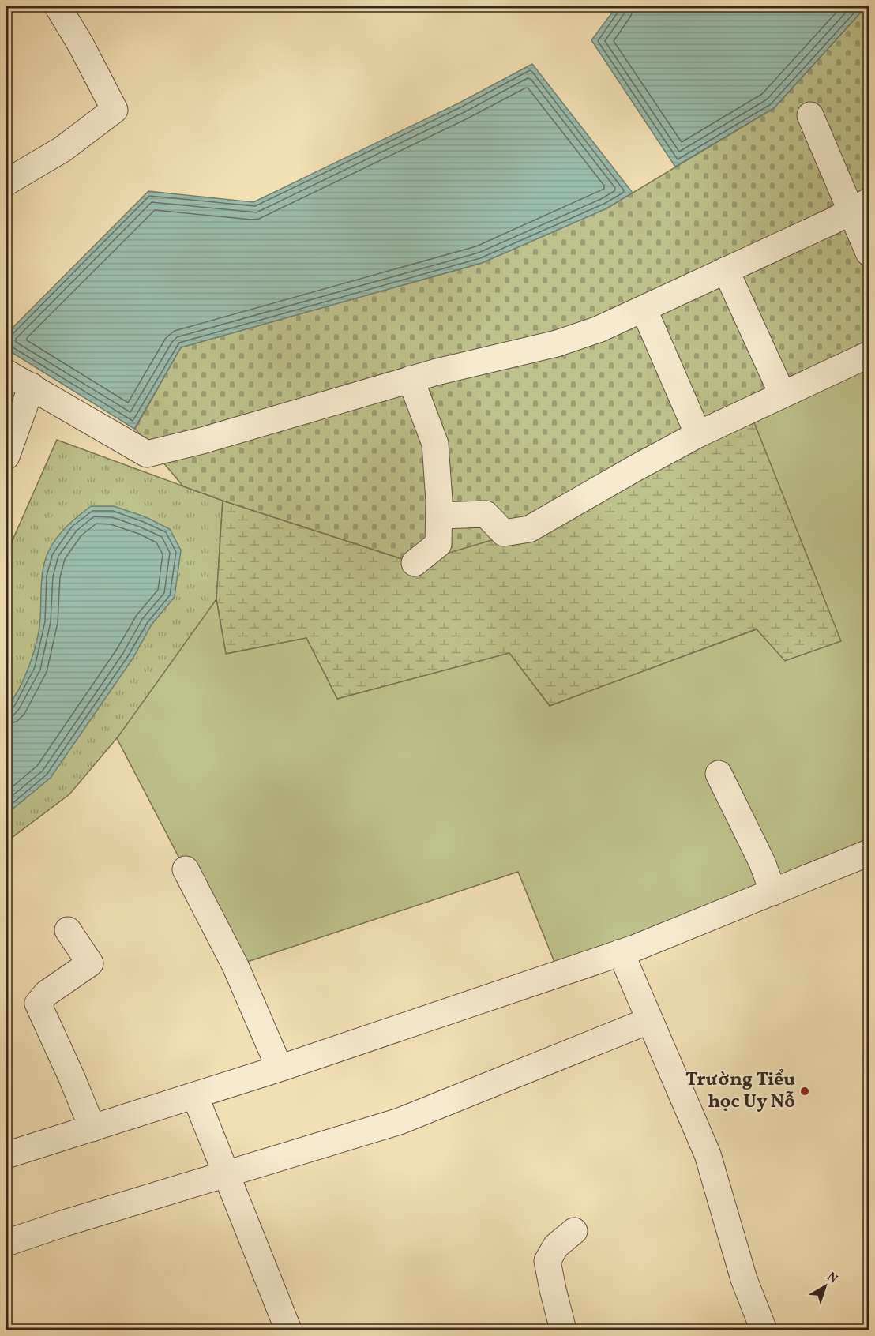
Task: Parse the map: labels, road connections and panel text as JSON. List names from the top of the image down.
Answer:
{
  "places": ["Trường Tiểu học Uy Nỗ"],
  "north": "top right"
}
